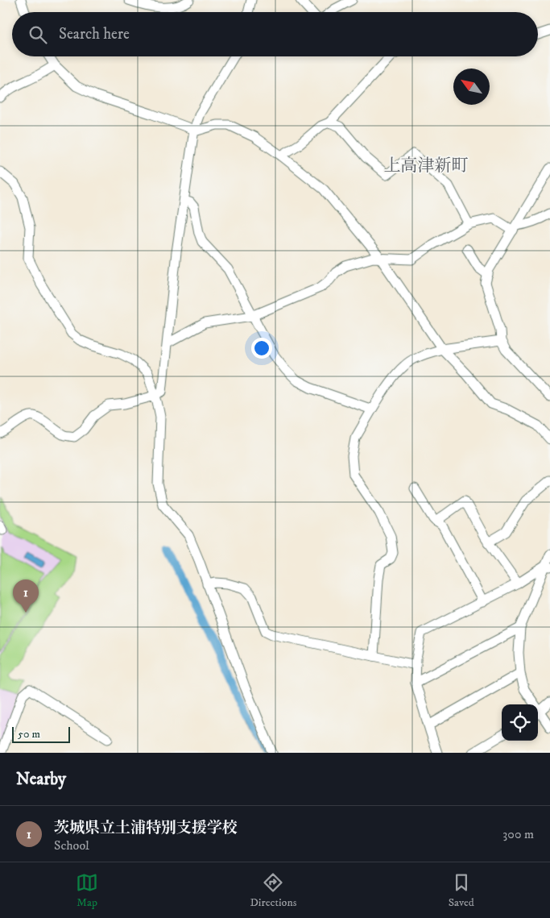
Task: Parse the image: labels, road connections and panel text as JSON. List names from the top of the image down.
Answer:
{
  "districts": ["上高津新町"],
  "scale_bar": "50 m",
  "north": "top left",
  "page": {
    "search": "Search here",
    "pins": "1",
    "scale": "50 m",
    "heading": "Nearby",
    "list": [
      {
        "mark": "1",
        "name": "茨城県立土浦特別支援学校",
        "note": "School",
        "value": "300 m"
      }
    ],
    "nav": ["Map", "Directions", "Saved"]
  }
}
